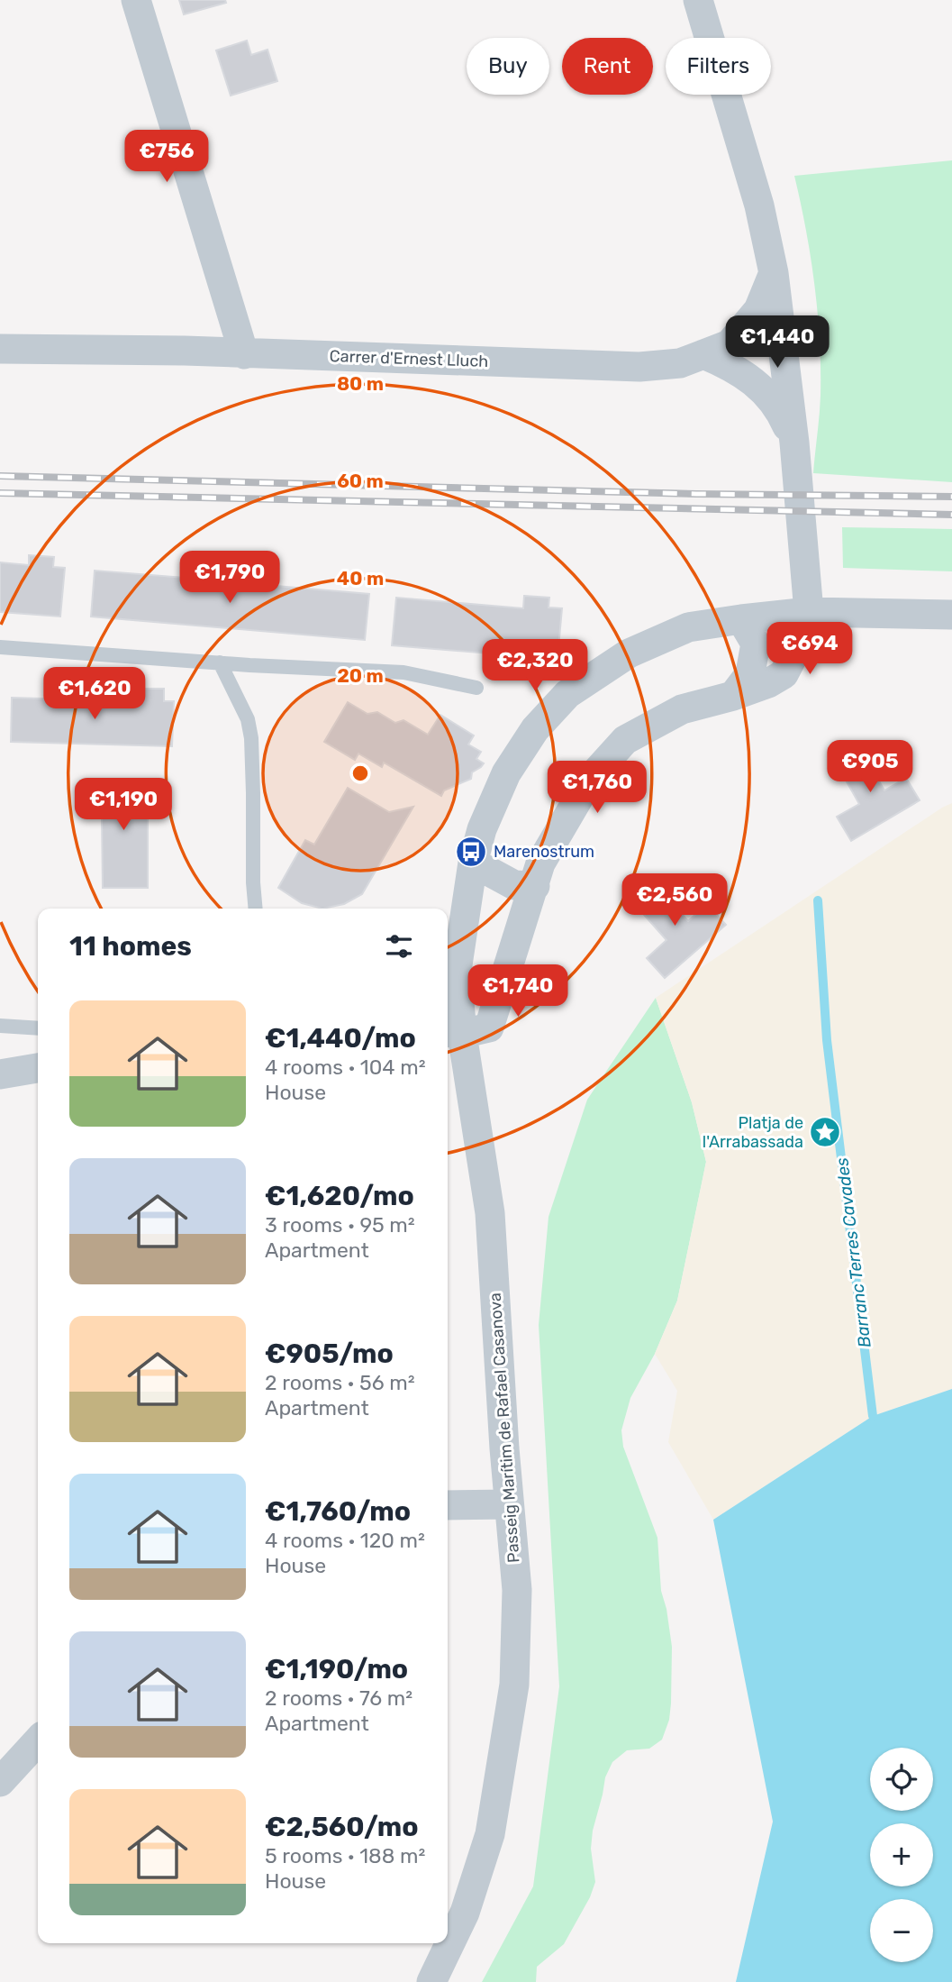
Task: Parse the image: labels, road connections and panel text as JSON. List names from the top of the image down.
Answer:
{
  "streets": {
    "street": ["Carrer d'Ernest Lluch", "Passeig Marítim de Rafael Casanova"]
  },
  "water": ["Barranc Terres Cavades"],
  "places": {
    "bus stop": ["Marenostrum"],
    "place": ["Platja de l'Arrabassada"]
  },
  "page": {
    "chip": ["Buy", "Rent", "Filters"],
    "price": [
      "€756",
      "€1,440",
      "€1,790",
      "€694",
      "€2,320",
      "€1,620",
      "€905",
      "€1,760",
      "€1,190",
      "€2,560",
      "€1,740"
    ],
    "heading": "11 homes",
    "list": [
      {
        "name": "€1,440/mo",
        "note": "4 rooms · 104 m² · House"
      },
      {
        "name": "€1,620/mo",
        "note": "3 rooms · 95 m² · Apartment"
      },
      {
        "name": "€905/mo",
        "note": "2 rooms · 56 m² · Apartment"
      },
      {
        "name": "€1,760/mo",
        "note": "4 rooms · 120 m² · House"
      },
      {
        "name": "€1,190/mo",
        "note": "2 rooms · 76 m² · Apartment"
      },
      {
        "name": "€2,560/mo",
        "note": "5 rooms · 188 m² · House"
      }
    ],
    "map_buttons": ["+", "−"]
  },
  "rings": [
    "80 m",
    "60 m",
    "40 m",
    "20 m"
  ]
}
